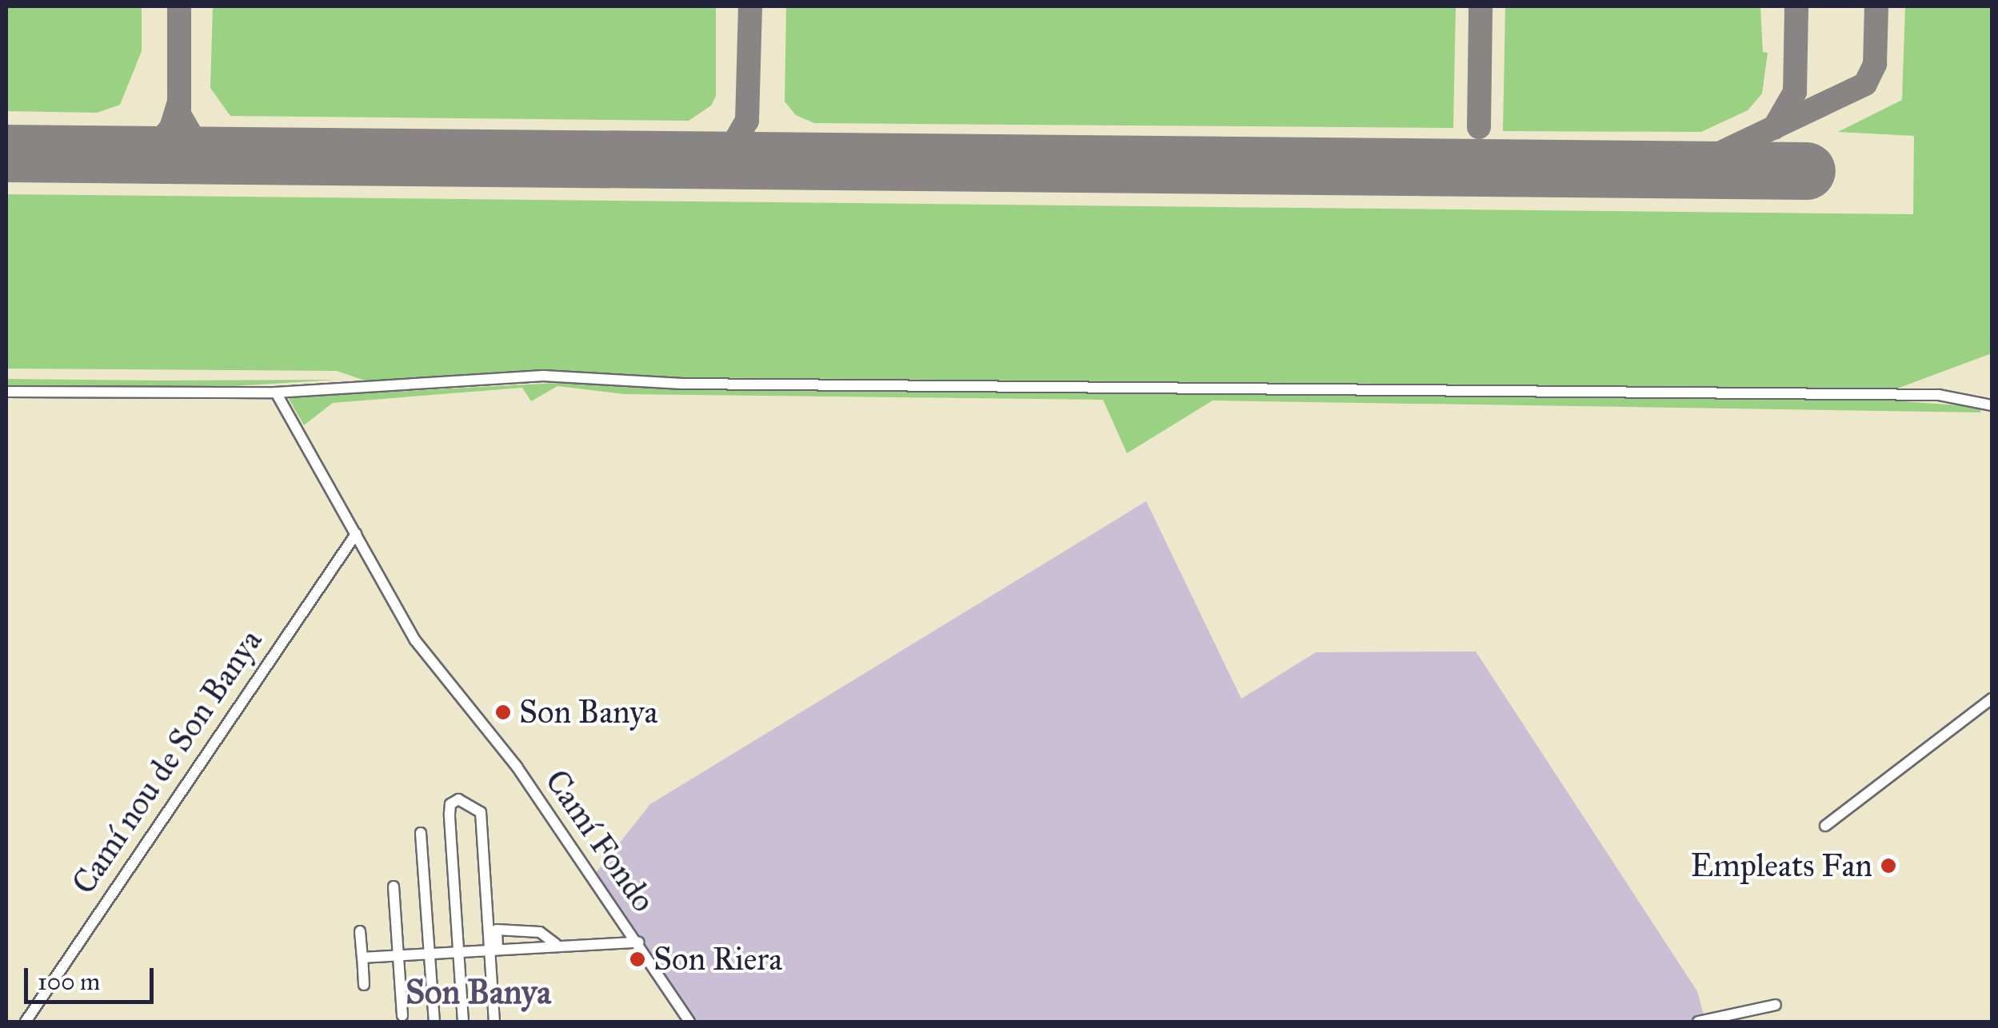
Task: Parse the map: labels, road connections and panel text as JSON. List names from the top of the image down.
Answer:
{
  "streets": {
    "street": ["Camí nou de Son Banya", "Camí Fondo"]
  },
  "crossings": [
    ["Camí nou de Son Banya", "Camí Fondo"]
  ],
  "districts": ["Son Banya"],
  "places": ["Son Banya", "Empleats Fan", "Son Riera"],
  "scale_bar": "100 m"
}
